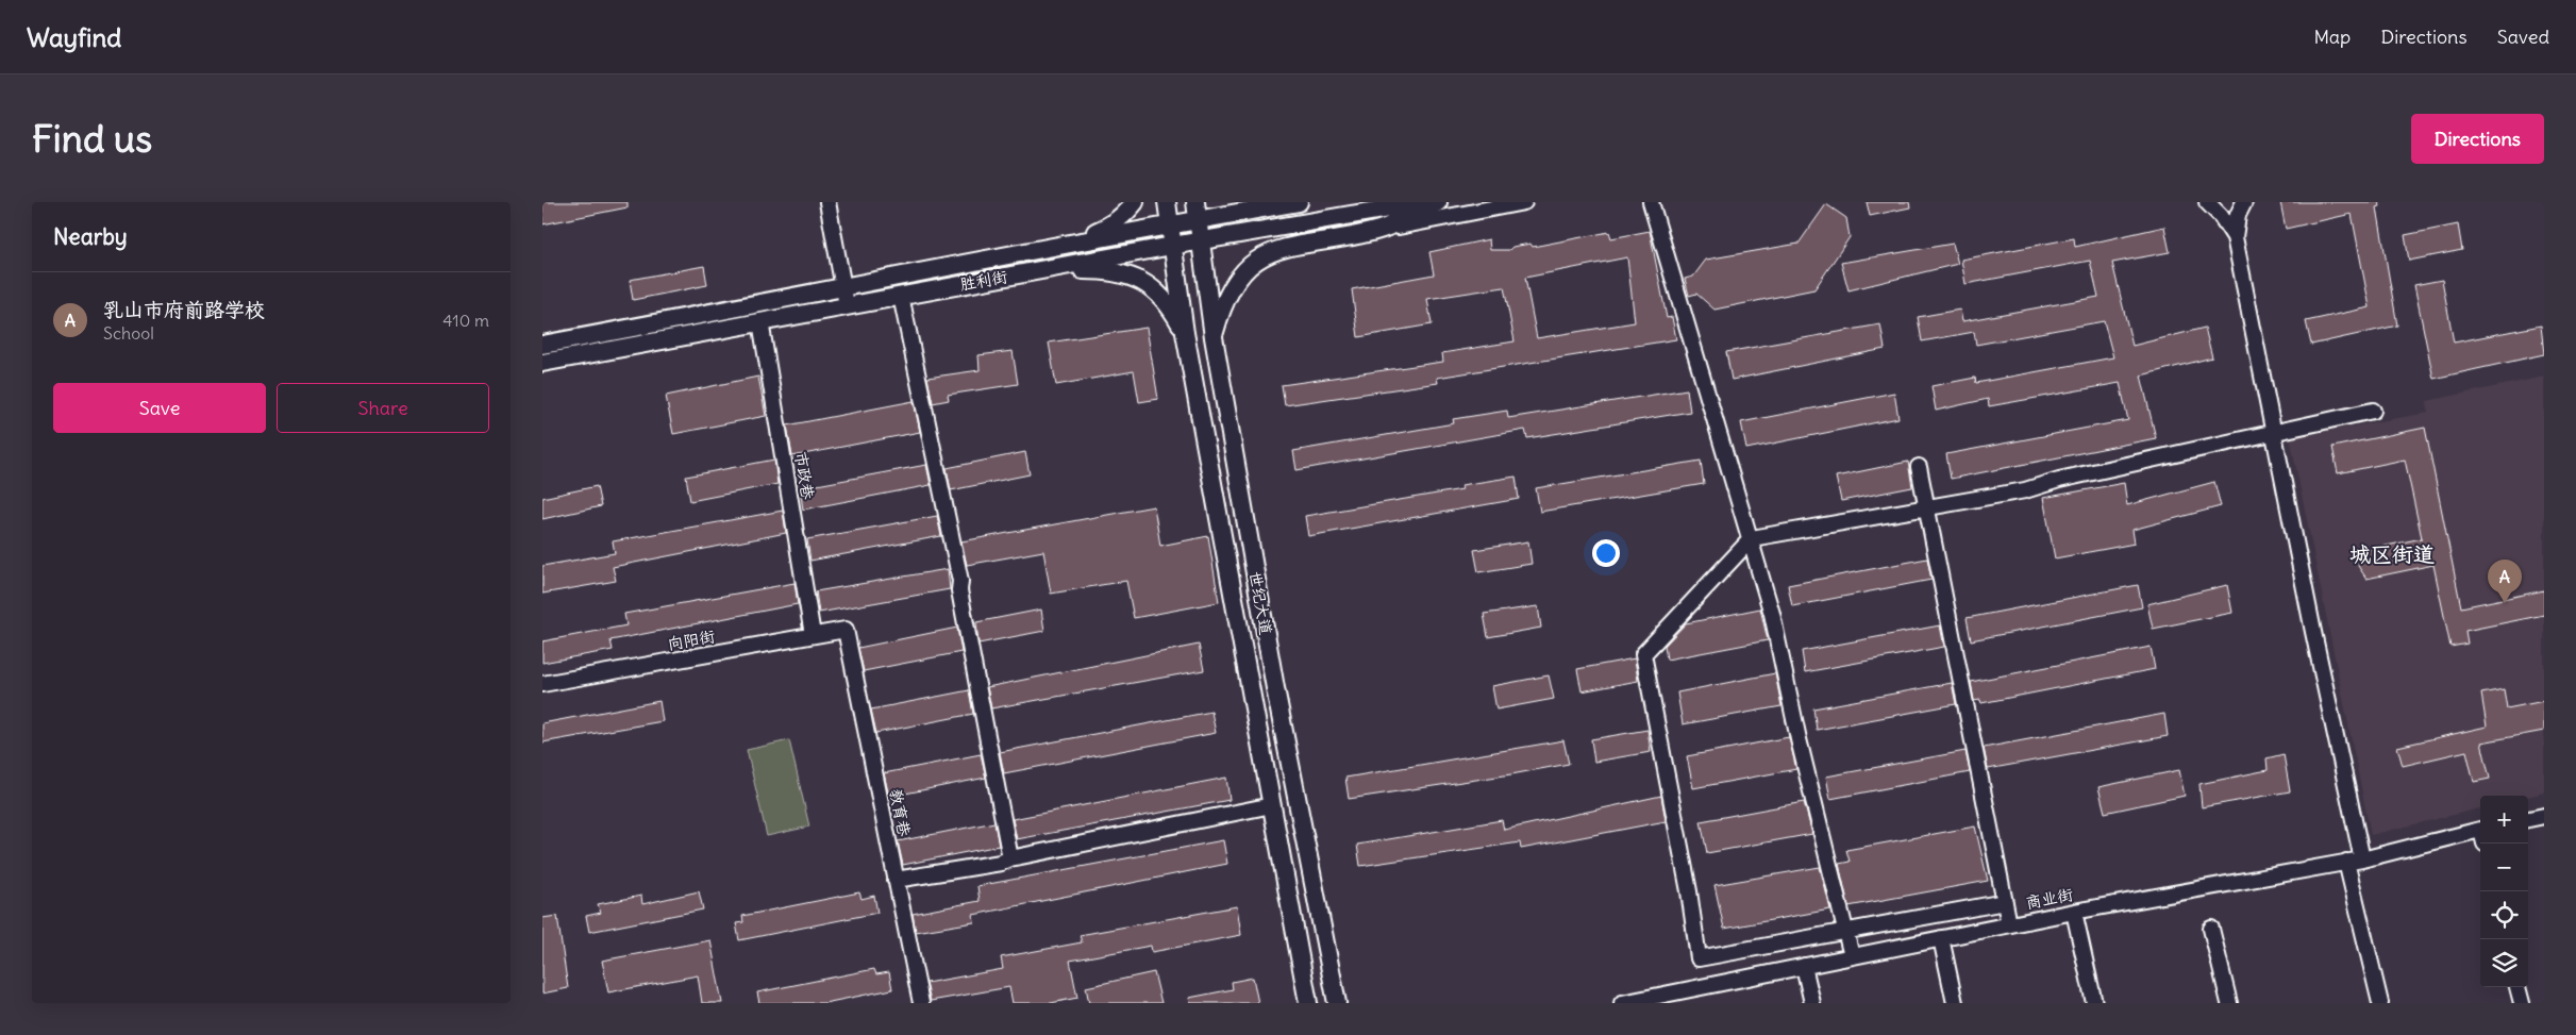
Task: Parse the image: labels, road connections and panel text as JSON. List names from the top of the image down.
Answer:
{
  "streets": {
    "main road": ["胜利街", "世纪大道"],
    "street": [
      "市政巷",
      "向阳街",
      "教育巷",
      "商业街"
    ]
  },
  "crossings": [
    ["胜利街", "市政巷"],
    ["胜利街", "世纪大道"],
    ["市政巷", "向阳街"],
    ["向阳街", "教育巷"]
  ],
  "districts": ["城区街道"],
  "page": {
    "header": "Wayfind",
    "nav": ["Map", "Directions", "Saved"],
    "buttons": [
      "Directions",
      ["Save", "Share"]
    ],
    "title": "Find us",
    "heading": "Nearby",
    "list": [
      {
        "mark": "A",
        "name": "乳山市府前路学校",
        "note": "School",
        "value": "410 m"
      }
    ],
    "pins": "A",
    "map_buttons": ["+", "−"]
  }
}
